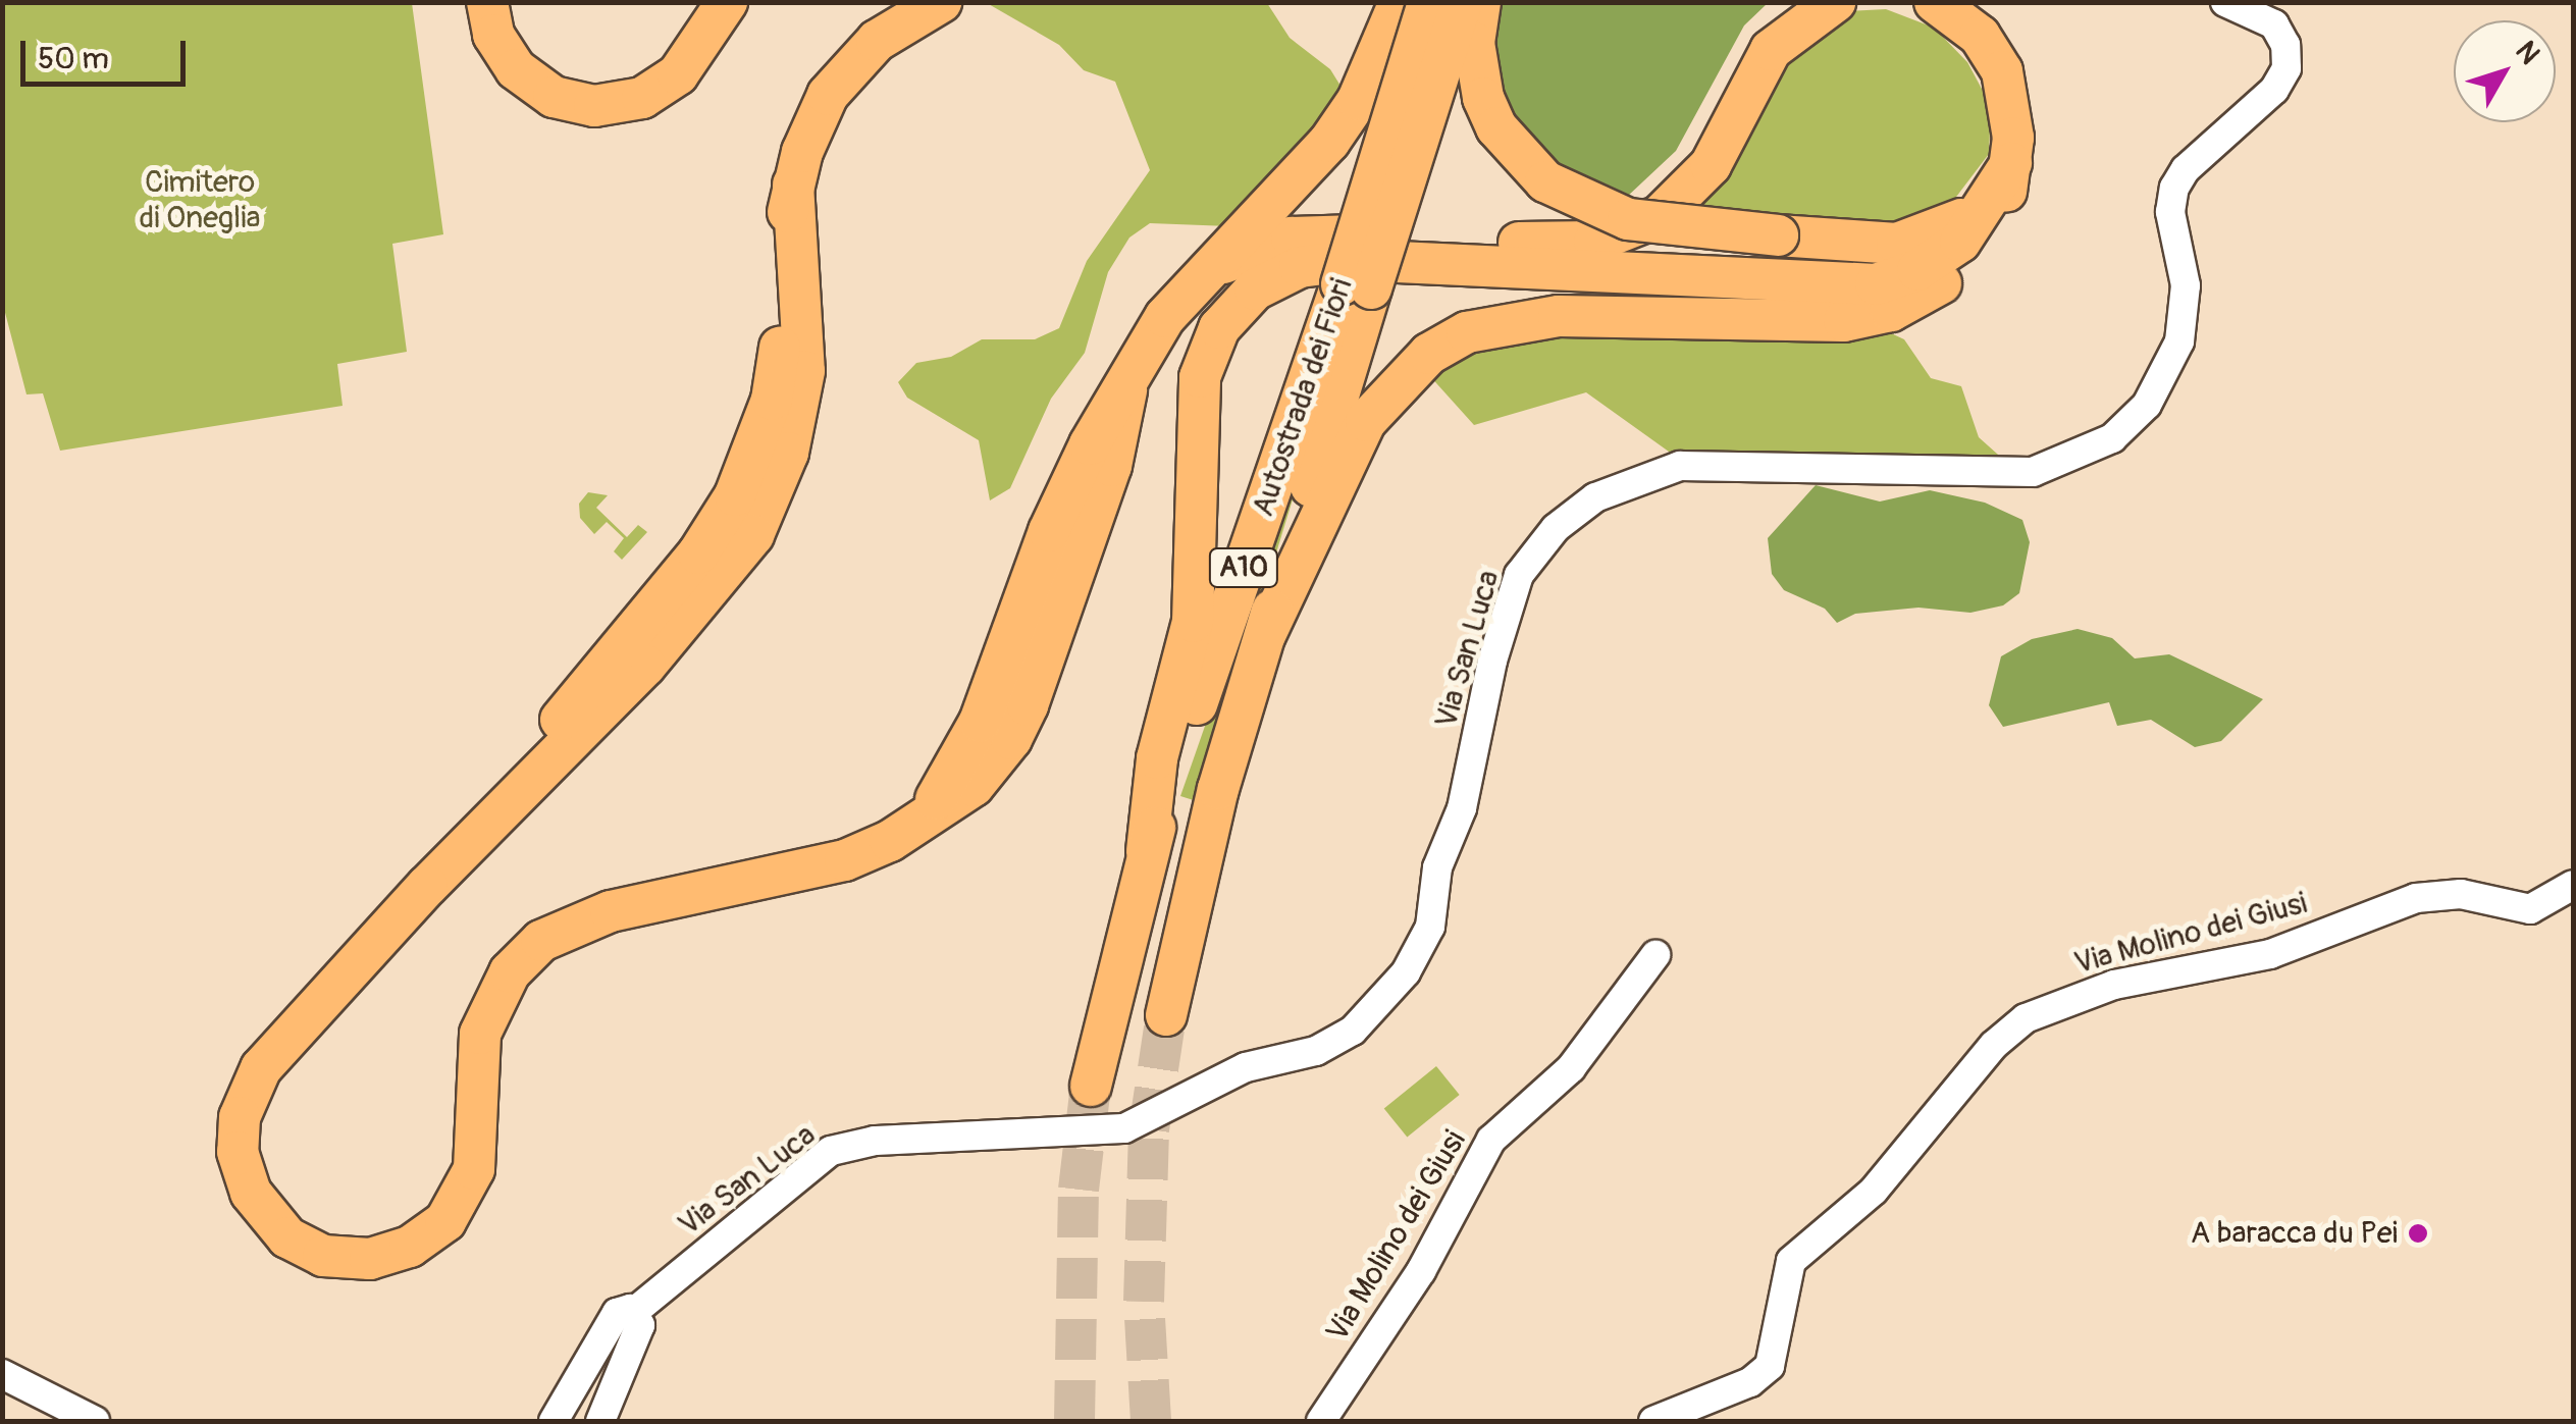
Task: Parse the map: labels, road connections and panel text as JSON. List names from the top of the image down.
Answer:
{
  "streets": {
    "highway": ["Autostrada dei Fiori", "A10"],
    "street": ["Via San Luca", "Via Molino dei Giusi"]
  },
  "parks": ["Cimitero di Oneglia"],
  "places": ["A baracca du Pei"],
  "scale_bar": "50 m",
  "north": "top right"
}
